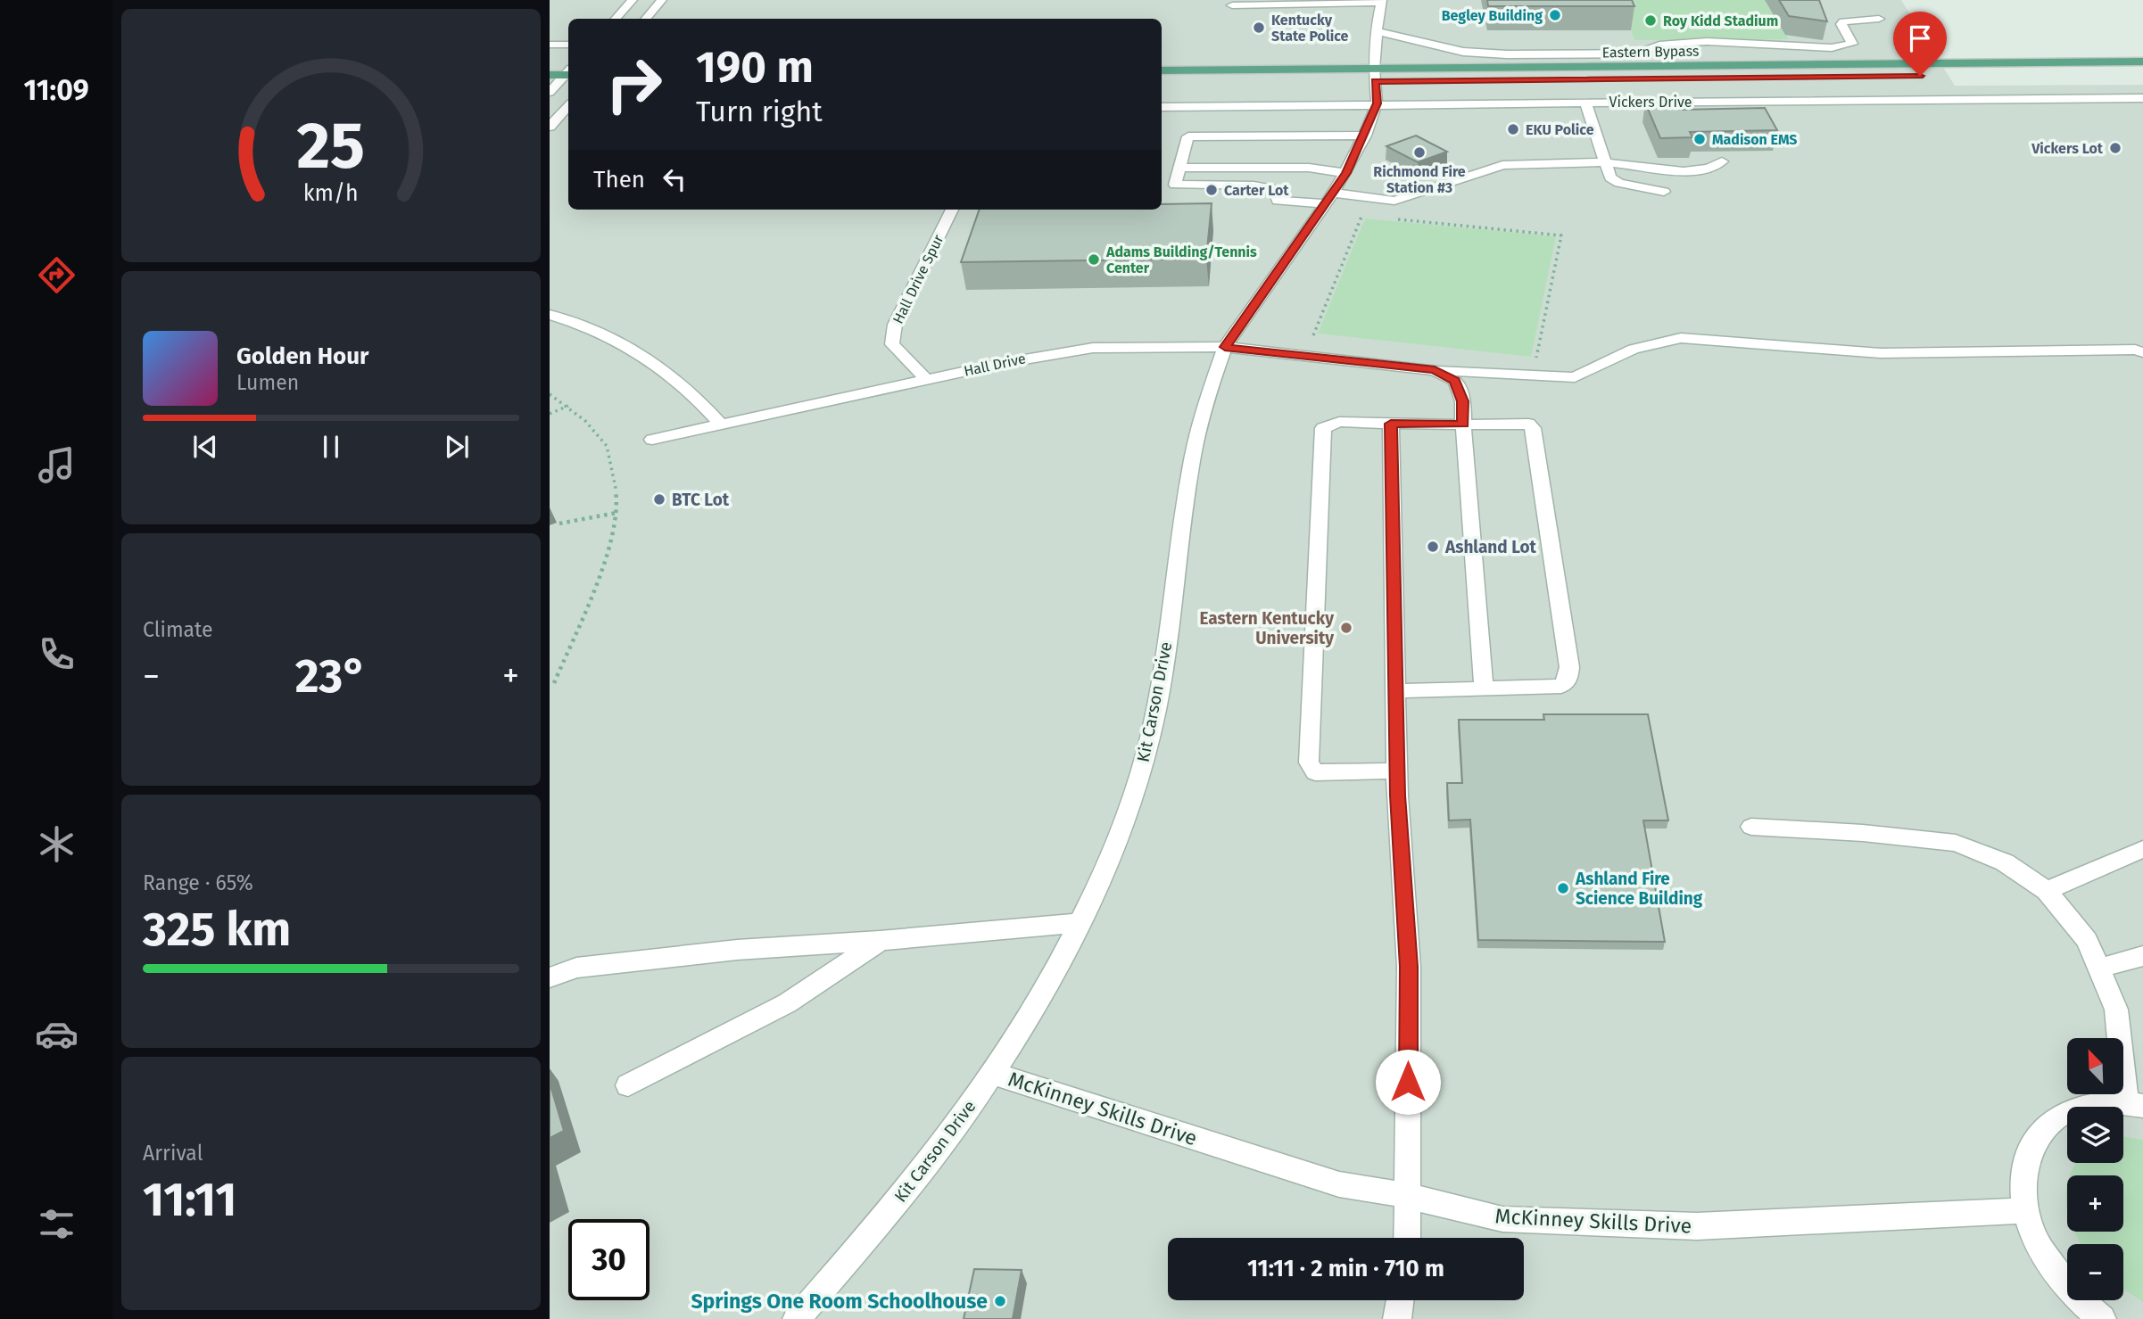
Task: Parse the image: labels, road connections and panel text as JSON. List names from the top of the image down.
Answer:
{
  "streets": {
    "main road": ["Eastern Bypass"],
    "street": [
      "Vickers Drive",
      "Hall Drive Spur",
      "Hall Drive",
      "Kit Carson Drive",
      "McKinney Skills Drive"
    ]
  },
  "crossings": [
    ["Eastern Bypass", "Kit Carson Drive"],
    ["Vickers Drive", "Kit Carson Drive"],
    ["Hall Drive Spur", "Hall Drive"],
    ["Hall Drive", "Kit Carson Drive"],
    ["Kit Carson Drive", "McKinney Skills Drive"]
  ],
  "places": [
    "Begley Building",
    "Roy Kidd Stadium",
    "Kentucky State Police",
    "EKU Police",
    "Madison EMS",
    "Vickers Lot",
    "Richmond Fire Station #3",
    "Carter Lot",
    "Adams Building/Tennis Center",
    "BTC Lot",
    "Ashland Lot",
    "Eastern Kentucky University",
    "Ashland Fire Science Building",
    "Springs One Room Schoolhouse"
  ],
  "north": "top left",
  "page": {
    "tabs": "11:09",
    "turn": ["190 m", "Turn right"],
    "then": "Then",
    "song": ["Golden Hour", "Lumen"],
    "tile": [
      "Climate",
      ["Range · 65%", "325 km"],
      ["Arrival", "11:11"]
    ],
    "heat": ["−", "23°", "+"],
    "map_buttons": ["+", "−"],
    "limit": "30",
    "trip": "11:11 · 2 min · 710 m",
    "gauge": ["25", "km/h"]
  }
}
